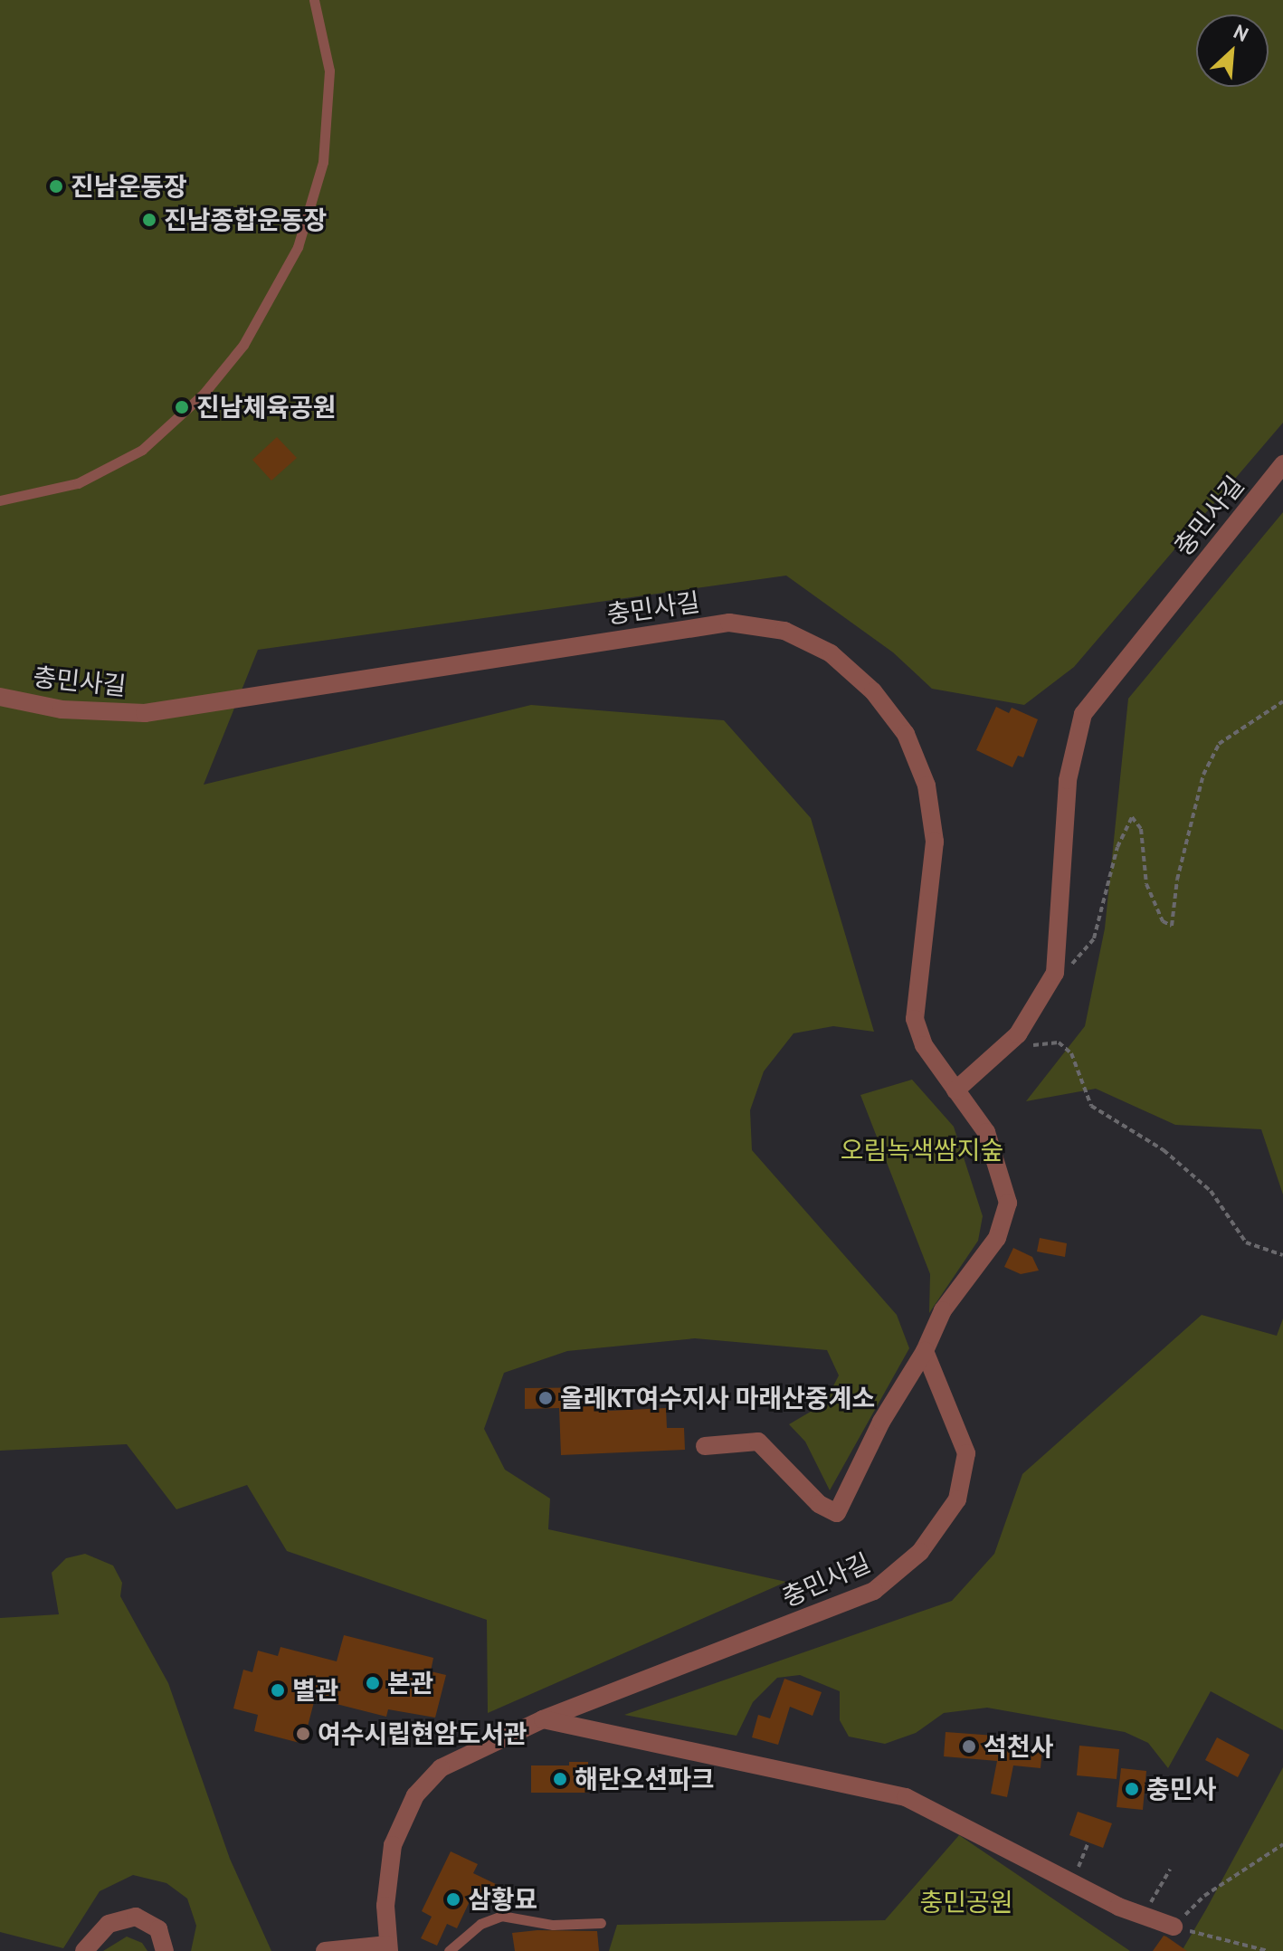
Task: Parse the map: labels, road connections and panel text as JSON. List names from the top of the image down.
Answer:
{
  "streets": {
    "street": ["충민사길"]
  },
  "parks": ["오림녹색쌈지숲", "충민공원"],
  "places": [
    "진남운동장",
    "진남종합운동장",
    "진남체육공원",
    "올레KT여수지사 마래산중계소",
    "본관",
    "별관",
    "여수시립현암도서관",
    "석천사",
    "해란오션파크",
    "충민사",
    "삼황묘"
  ],
  "north": "top right"
}
